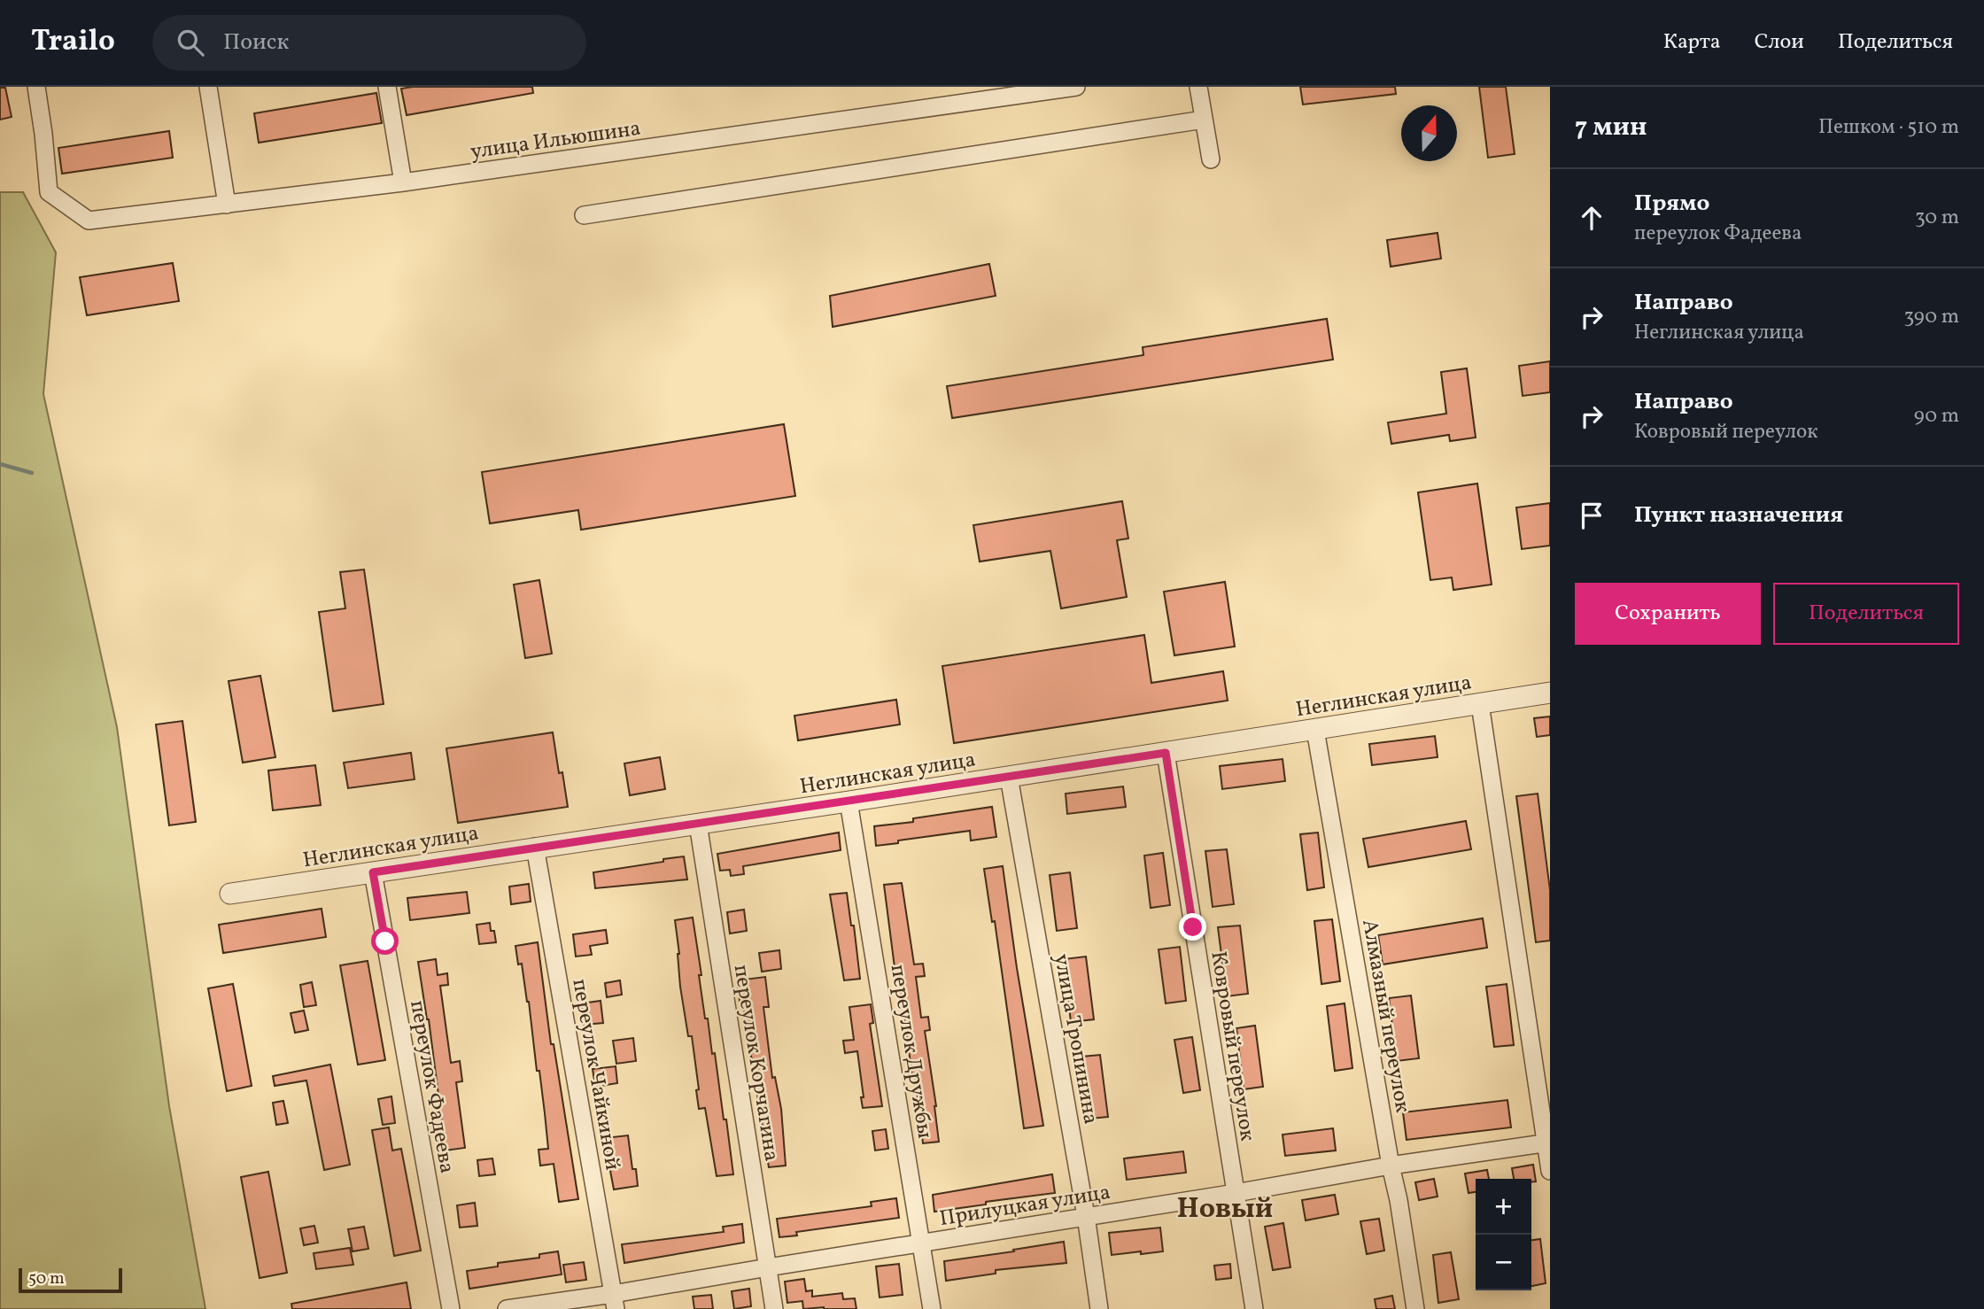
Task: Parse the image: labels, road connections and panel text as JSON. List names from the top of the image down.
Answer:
{
  "streets": {
    "street": [
      "улица Ильюшина",
      "Неглинская улица",
      "Алмазный переулок",
      "улица Тропинина",
      "Ковровый переулок",
      "переулок Дружбы",
      "переулок Корчагина",
      "переулок Чайкиной",
      "переулок Фадеева",
      "Прилуцкая улица"
    ]
  },
  "crossings": [
    ["Неглинская улица", "Алмазный переулок"],
    ["Неглинская улица", "улица Тропинина"],
    ["Неглинская улица", "Ковровый переулок"],
    ["Неглинская улица", "переулок Дружбы"],
    ["Неглинская улица", "переулок Корчагина"],
    ["Неглинская улица", "переулок Чайкиной"],
    ["Неглинская улица", "переулок Фадеева"],
    ["Алмазный переулок", "Прилуцкая улица"],
    ["улица Тропинина", "Прилуцкая улица"],
    ["Ковровый переулок", "Прилуцкая улица"],
    ["переулок Дружбы", "Прилуцкая улица"],
    ["переулок Корчагина", "Прилуцкая улица"],
    ["переулок Чайкиной", "Прилуцкая улица"]
  ],
  "districts": ["Новый"],
  "scale_bar": "50 m",
  "north": "top",
  "page": {
    "header": "Trailo",
    "search": "Поиск",
    "nav": ["Карта", "Слои", "Поделиться"],
    "heading": ["7 мин", "Пешком · 510 m"],
    "list": [
      ["Прямо", "переулок Фадеева", "30 m"],
      ["Направо", "Неглинская улица", "390 m"],
      ["Направо", "Ковровый переулок", "90 m"],
      "Пункт назначения"
    ],
    "buttons": ["Сохранить", "Поделиться"],
    "map_buttons": ["+", "−"],
    "scale": "50 m"
  }
}
